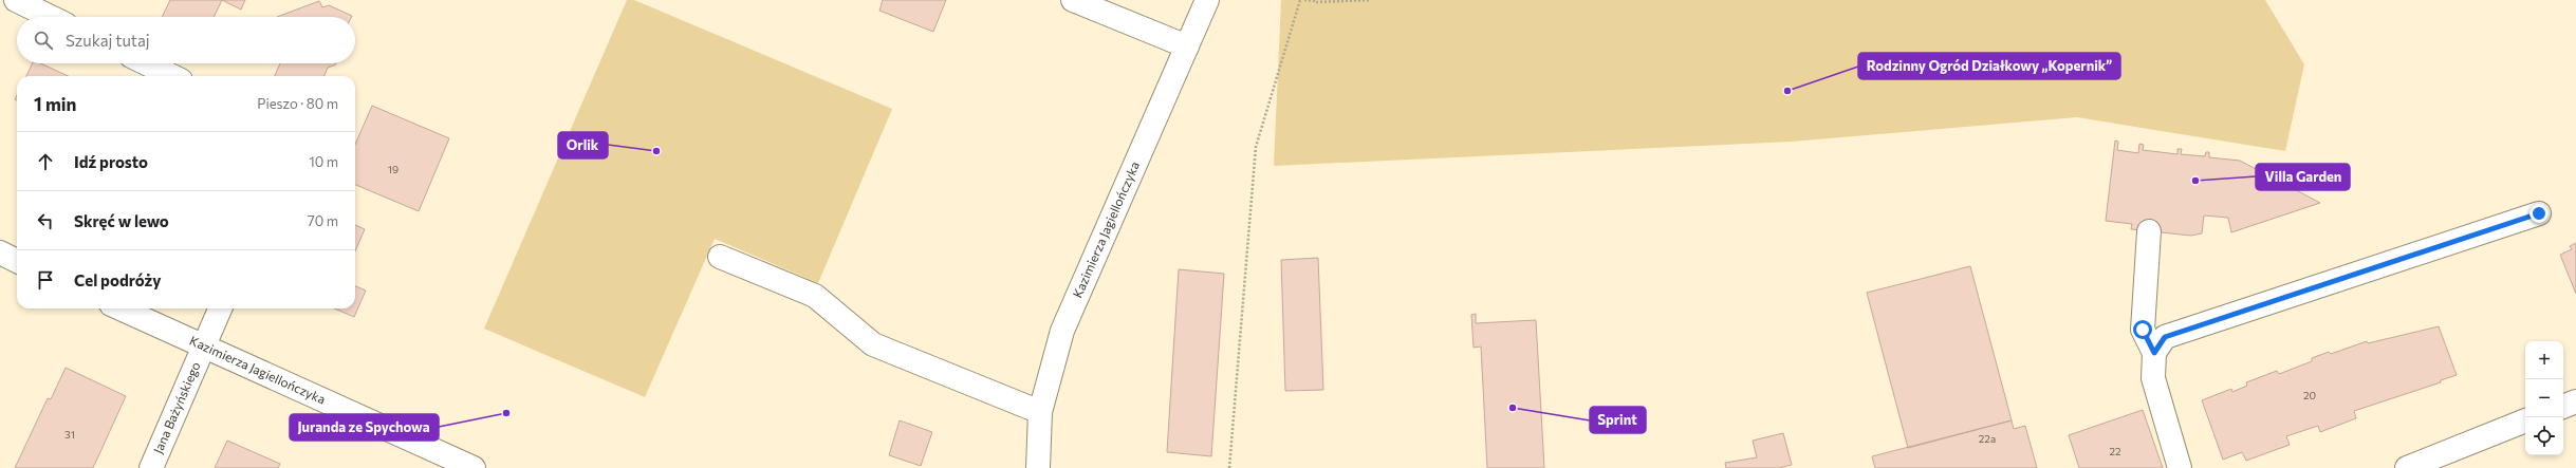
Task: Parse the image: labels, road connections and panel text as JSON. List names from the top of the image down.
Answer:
{
  "streets": {
    "street": ["Kazimierza Jagiellończyka", "Jana Bażyńskiego"]
  },
  "crossings": [
    ["Kazimierza Jagiellończyka", "Jana Bażyńskiego"]
  ],
  "places": [
    "Rodzinny Ogród Działkowy „Kopernik”",
    "Orlik",
    "Villa Garden",
    "Sprint",
    "Juranda ze Spychowa"
  ],
  "house_numbers": [
    "19",
    "20",
    "31",
    "22a",
    "22"
  ],
  "page": {
    "search": "Szukaj tutaj",
    "heading": ["1 min", "Pieszo · 80 m"],
    "list": [
      ["Idź prosto", "10 m"],
      ["Skręć w lewo", "70 m"],
      "Cel podróży"
    ],
    "map_buttons": ["+", "−"]
  }
}
